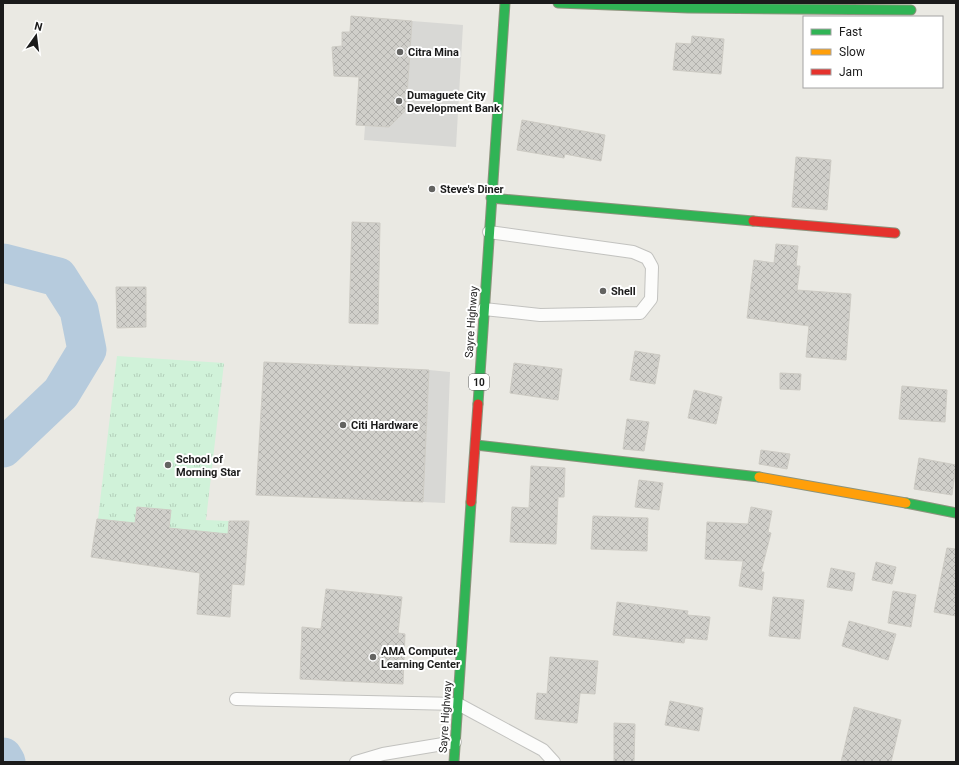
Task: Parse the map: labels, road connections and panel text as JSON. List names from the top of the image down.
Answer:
{
  "streets": {
    "main road": ["Sayre Highway", "10"]
  },
  "places": [
    "Citra Mina",
    "Dumaguete City Development Bank",
    "Steve's Diner",
    "Shell",
    "Citi Hardware",
    "School of Morning Star",
    "AMA Computer Learning Center"
  ],
  "legend": ["Fast", "Slow", "Jam"],
  "north": "top"
}
